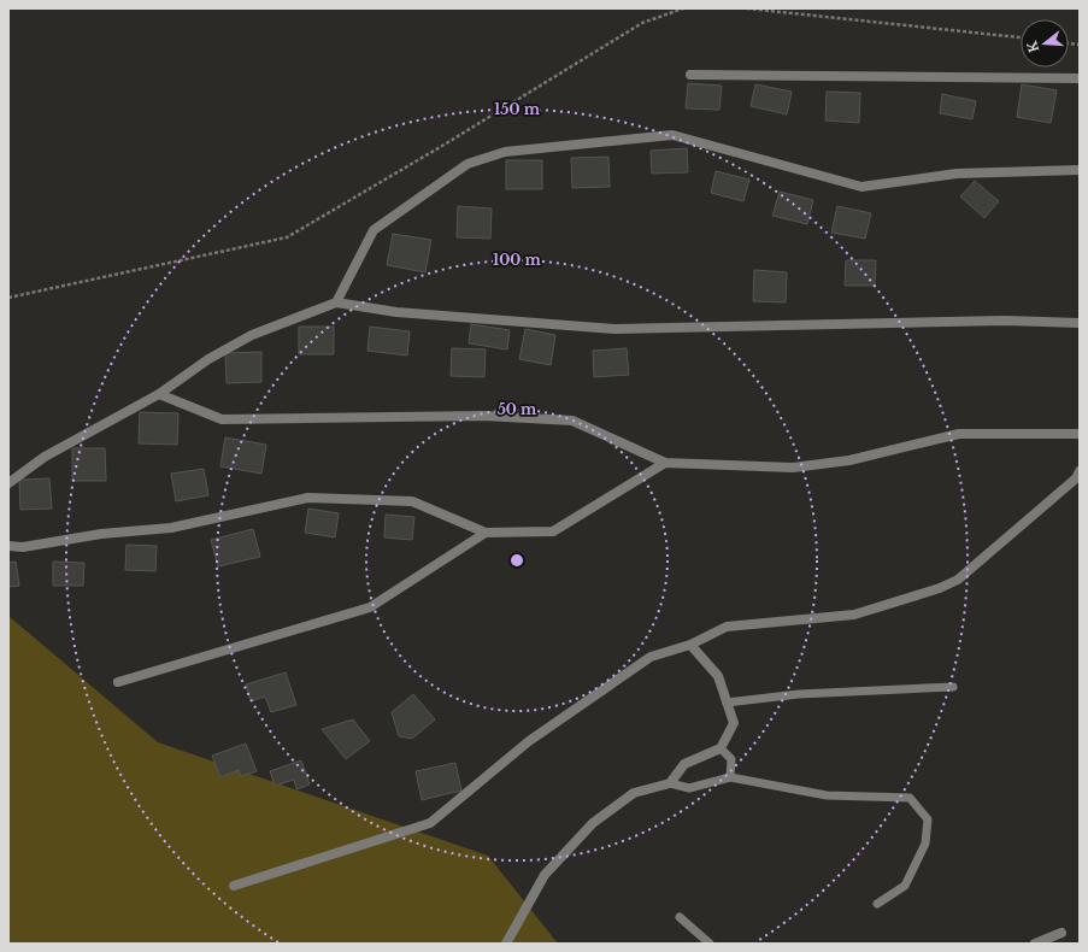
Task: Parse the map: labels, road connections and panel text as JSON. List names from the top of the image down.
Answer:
{
  "north": "left",
  "rings": ["150 m", "100 m", "50 m"]
}
